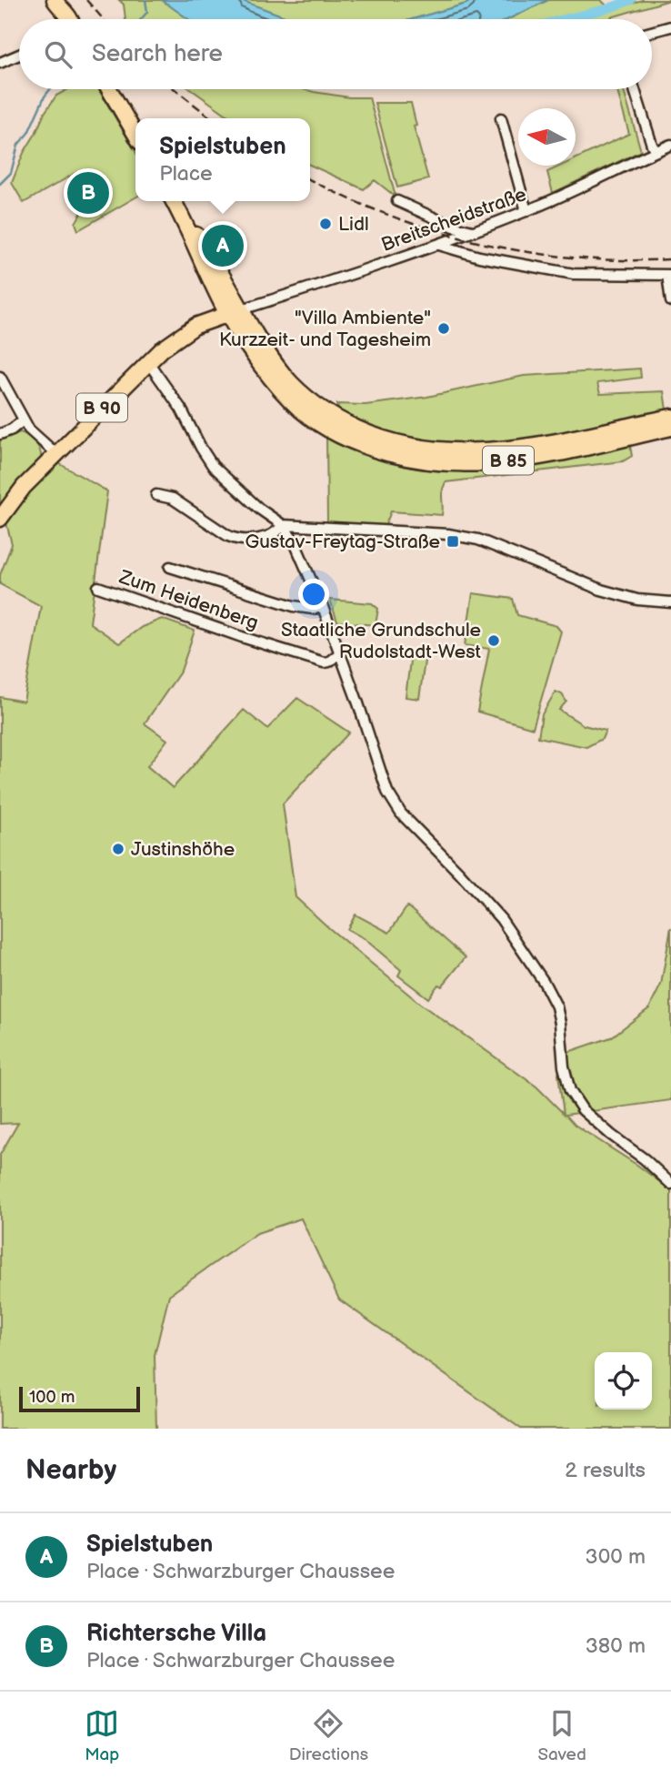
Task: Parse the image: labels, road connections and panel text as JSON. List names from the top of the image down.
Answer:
{
  "streets": {
    "main road": ["B 90", "B 85"],
    "street": ["Breitscheidstraße", "Zum Heidenberg"]
  },
  "crossings": [
    ["Breitscheidstraße", "B 90"],
    ["Breitscheidstraße", "B 85"],
    ["B 90", "B 85"]
  ],
  "places": {
    "other": [
      "Lidl",
      "\"Villa Ambiente\" Kurzzeit- und Tagesheim",
      "Staatliche Grundschule Rudolstadt-West",
      "Justinshöhe"
    ],
    "transit": ["Gustav-Freytag-Straße"]
  },
  "scale_bar": "100 m",
  "north": "left",
  "page": {
    "search": "Search here",
    "popup": ["Spielstuben", "Place"],
    "pins": ["B", "A"],
    "scale": "100 m",
    "heading": ["Nearby", "2 results"],
    "list": [
      {
        "mark": "A",
        "name": "Spielstuben",
        "note": "Place · Schwarzburger Chaussee",
        "value": "300 m"
      },
      {
        "mark": "B",
        "name": "Richtersche Villa",
        "note": "Place · Schwarzburger Chaussee",
        "value": "380 m"
      }
    ],
    "nav": ["Map", "Directions", "Saved"]
  }
}
